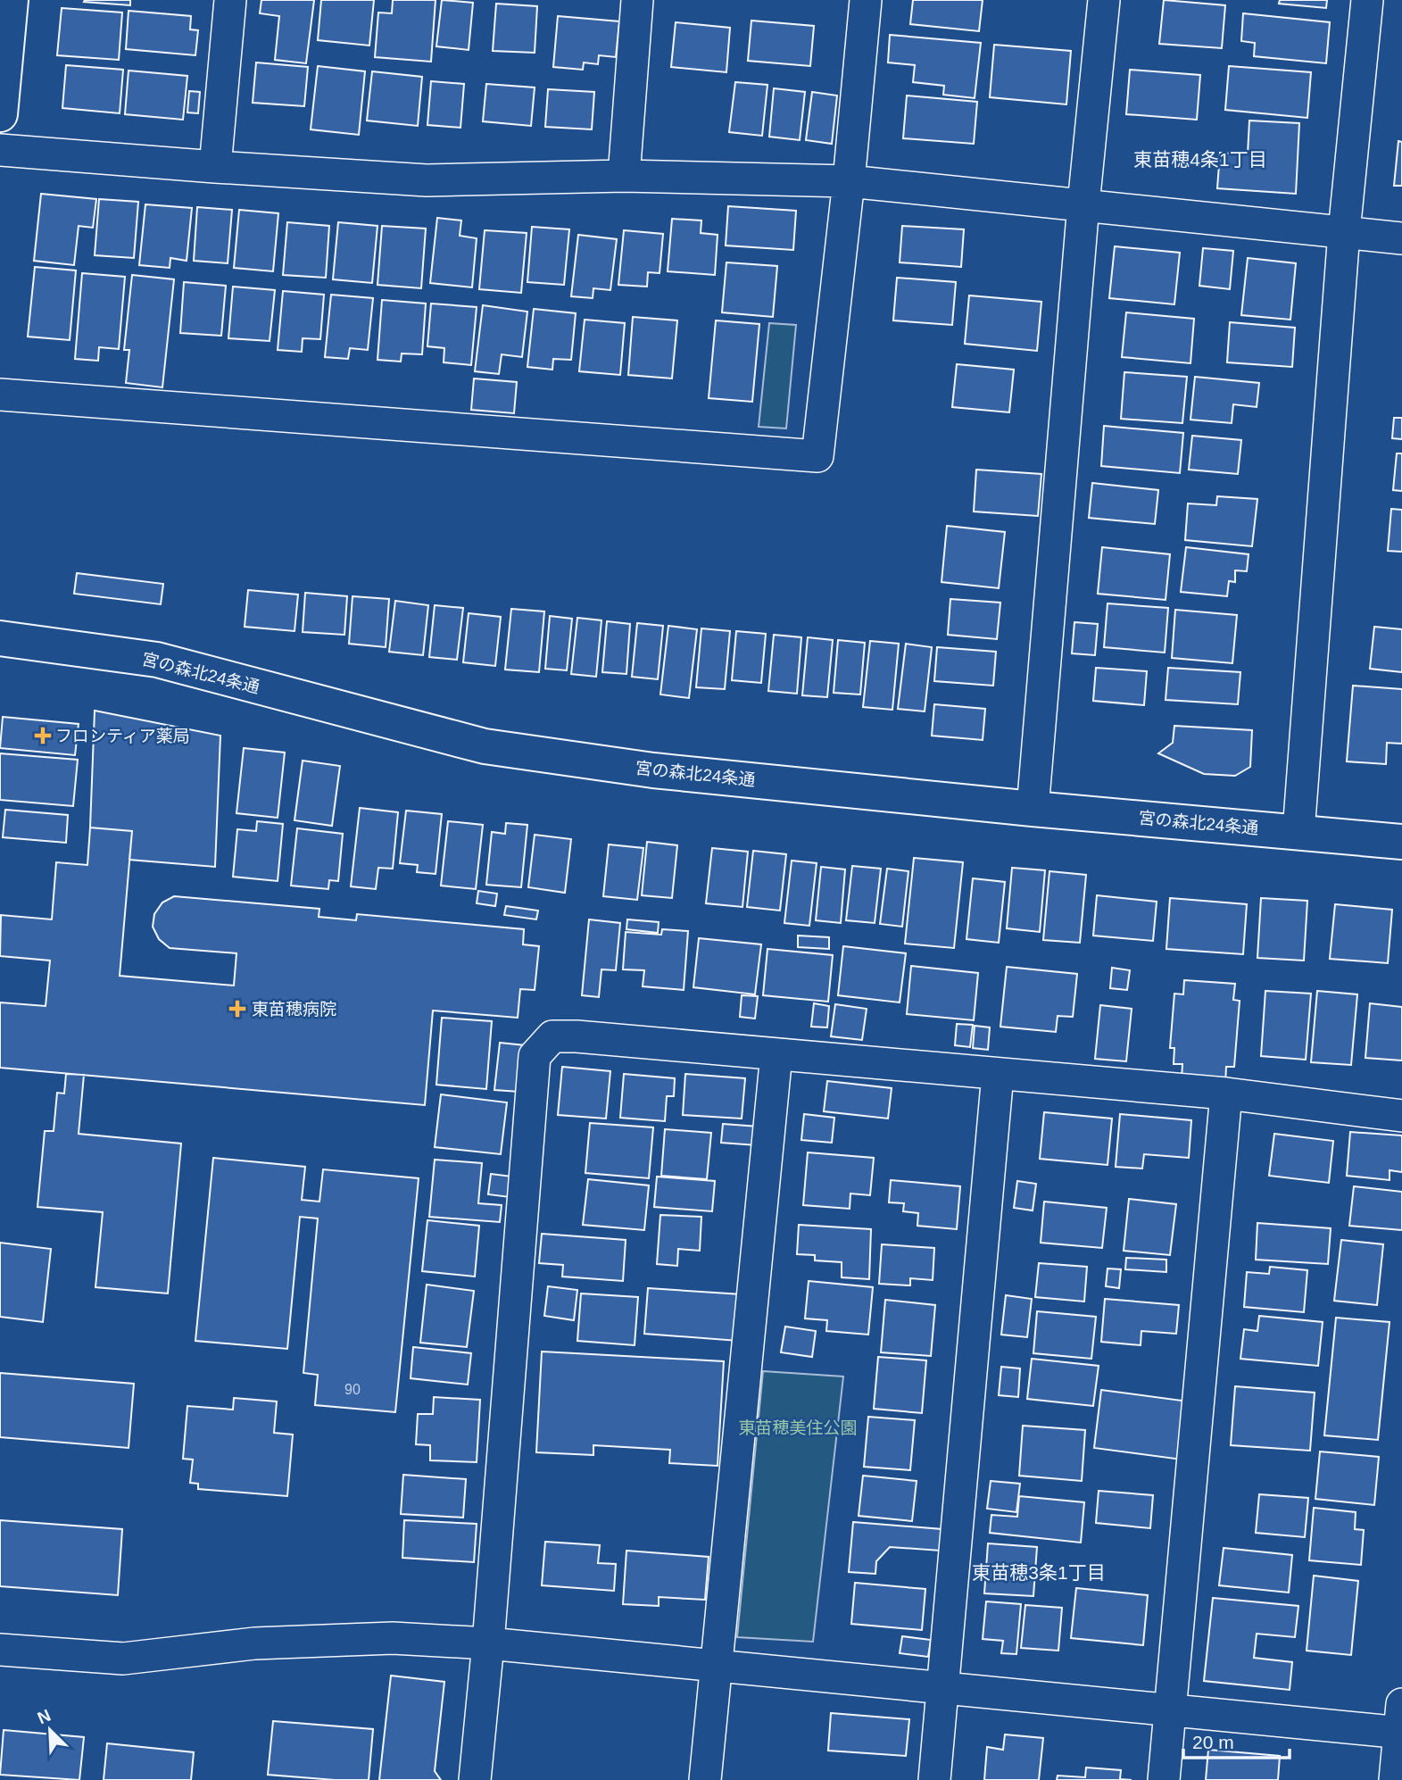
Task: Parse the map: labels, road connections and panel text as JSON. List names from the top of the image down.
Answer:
{
  "streets": {
    "street": ["宮の森北24条通"]
  },
  "districts": ["東苗穂4条1丁目", "東苗穂3条1丁目"],
  "parks": ["東苗穂美住公園"],
  "places": {
    "health": ["フロンティア薬局", "東苗穂病院"]
  },
  "house_numbers": ["90"],
  "scale_bar": "20 m",
  "north": "top left"
}
